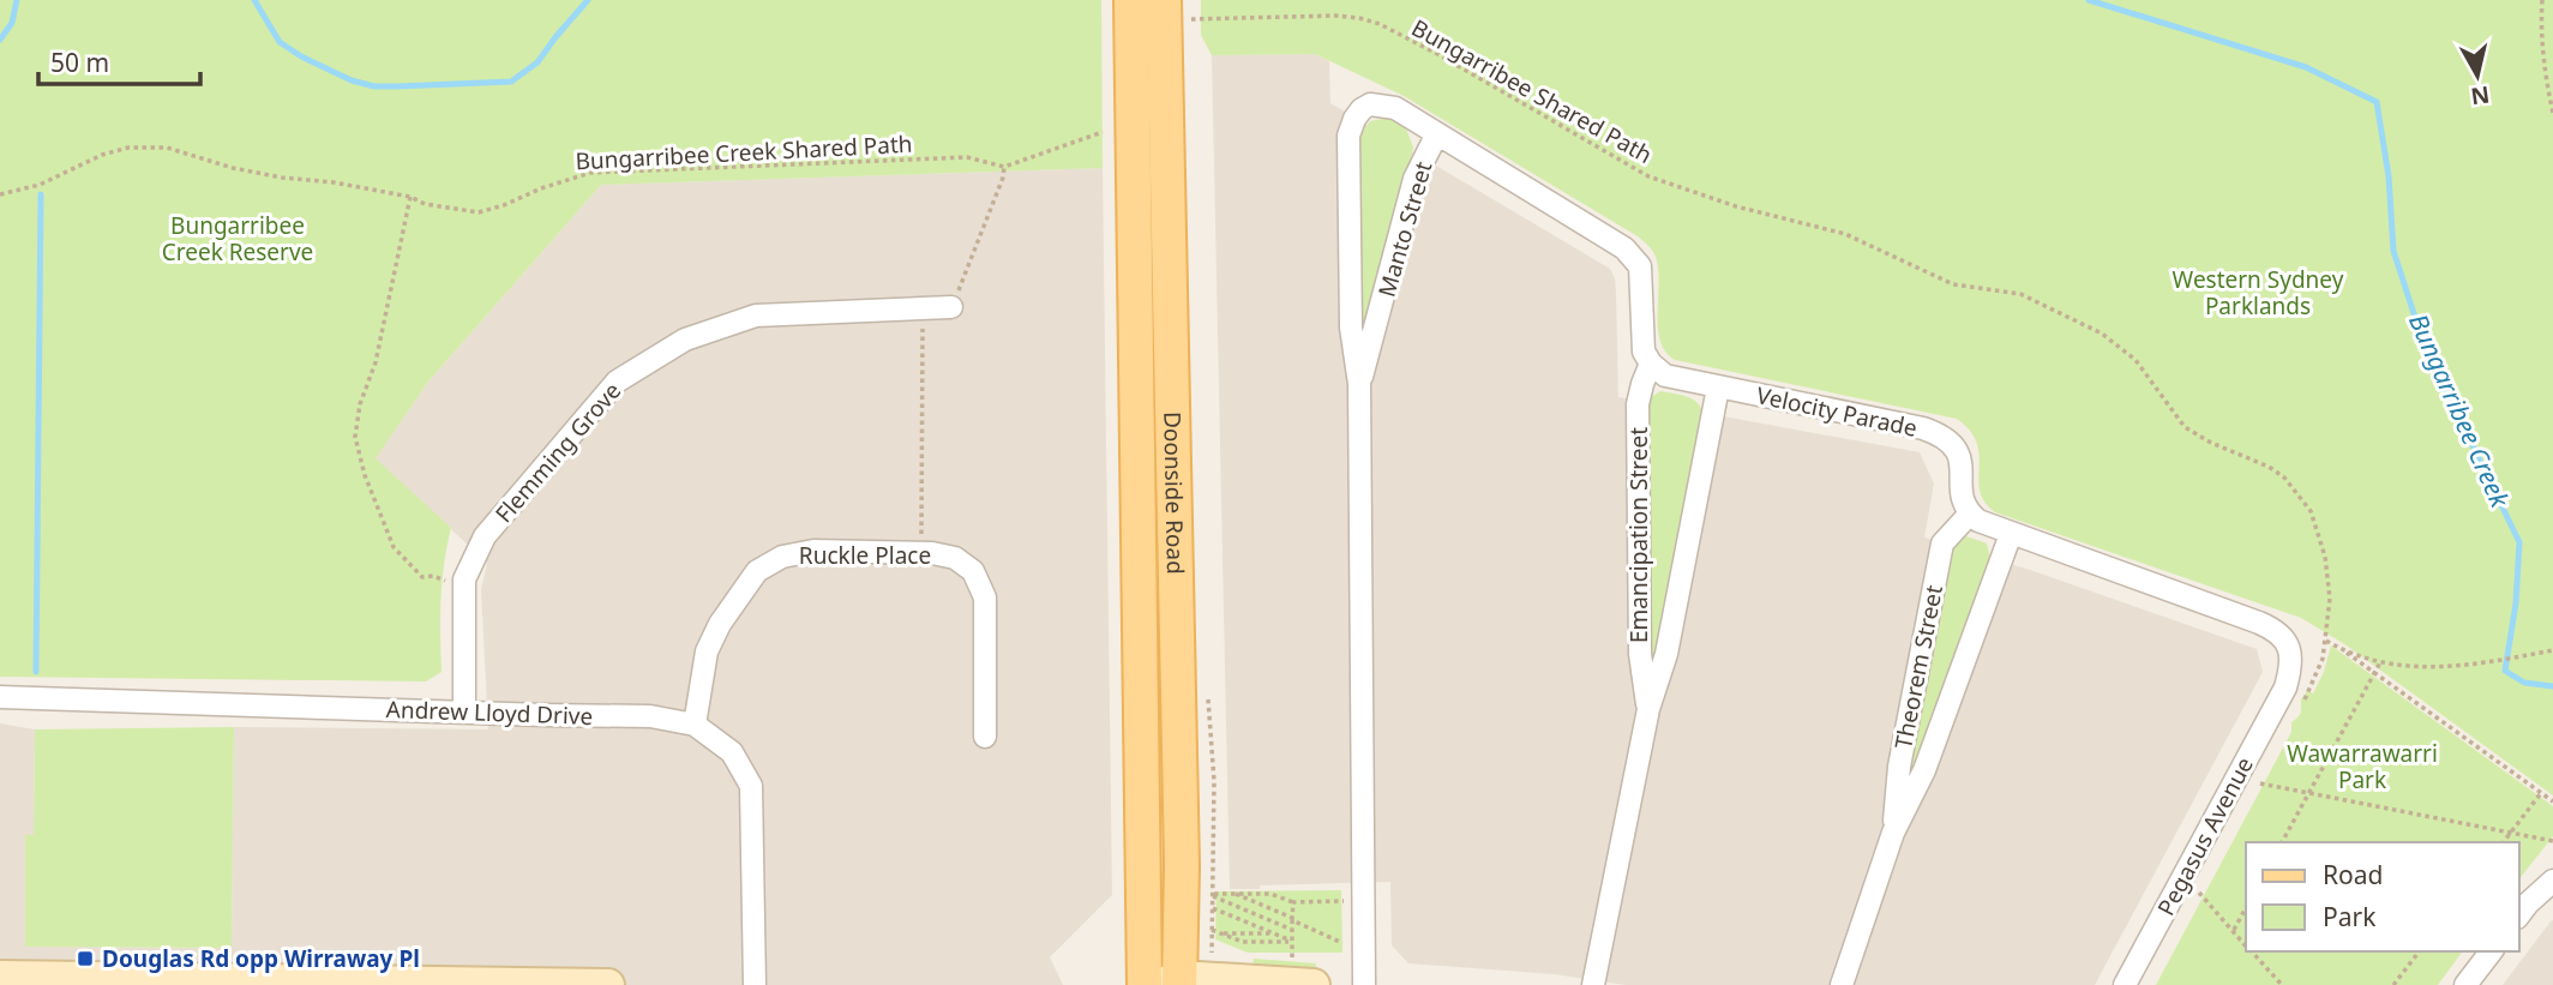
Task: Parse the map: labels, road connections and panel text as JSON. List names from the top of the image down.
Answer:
{
  "streets": {
    "main road": ["Doonside Road"],
    "street": [
      "Manto Street",
      "Velocity Parade",
      "Flemming Grove",
      "Emancipation Street",
      "Ruckle Place",
      "Theorem Street",
      "Andrew Lloyd Drive",
      "Pegasus Avenue"
    ],
    "path": ["Bungarribee Shared Path", "Bungarribee Creek Shared Path"]
  },
  "crossings": [
    ["Velocity Parade", "Emancipation Street"],
    ["Velocity Parade", "Theorem Street"],
    ["Flemming Grove", "Andrew Lloyd Drive"],
    ["Ruckle Place", "Andrew Lloyd Drive"],
    ["Theorem Street", "Pegasus Avenue"]
  ],
  "water": ["Bungarribee Creek"],
  "parks": ["Bungarribee Creek Reserve", "Western Sydney Parklands", "Wawarrawarri Park"],
  "places": {
    "transit": ["Douglas Rd opp Wirraway Pl"]
  },
  "legend": ["Road", "Park"],
  "scale_bar": "50 m",
  "north": "bottom"
}
